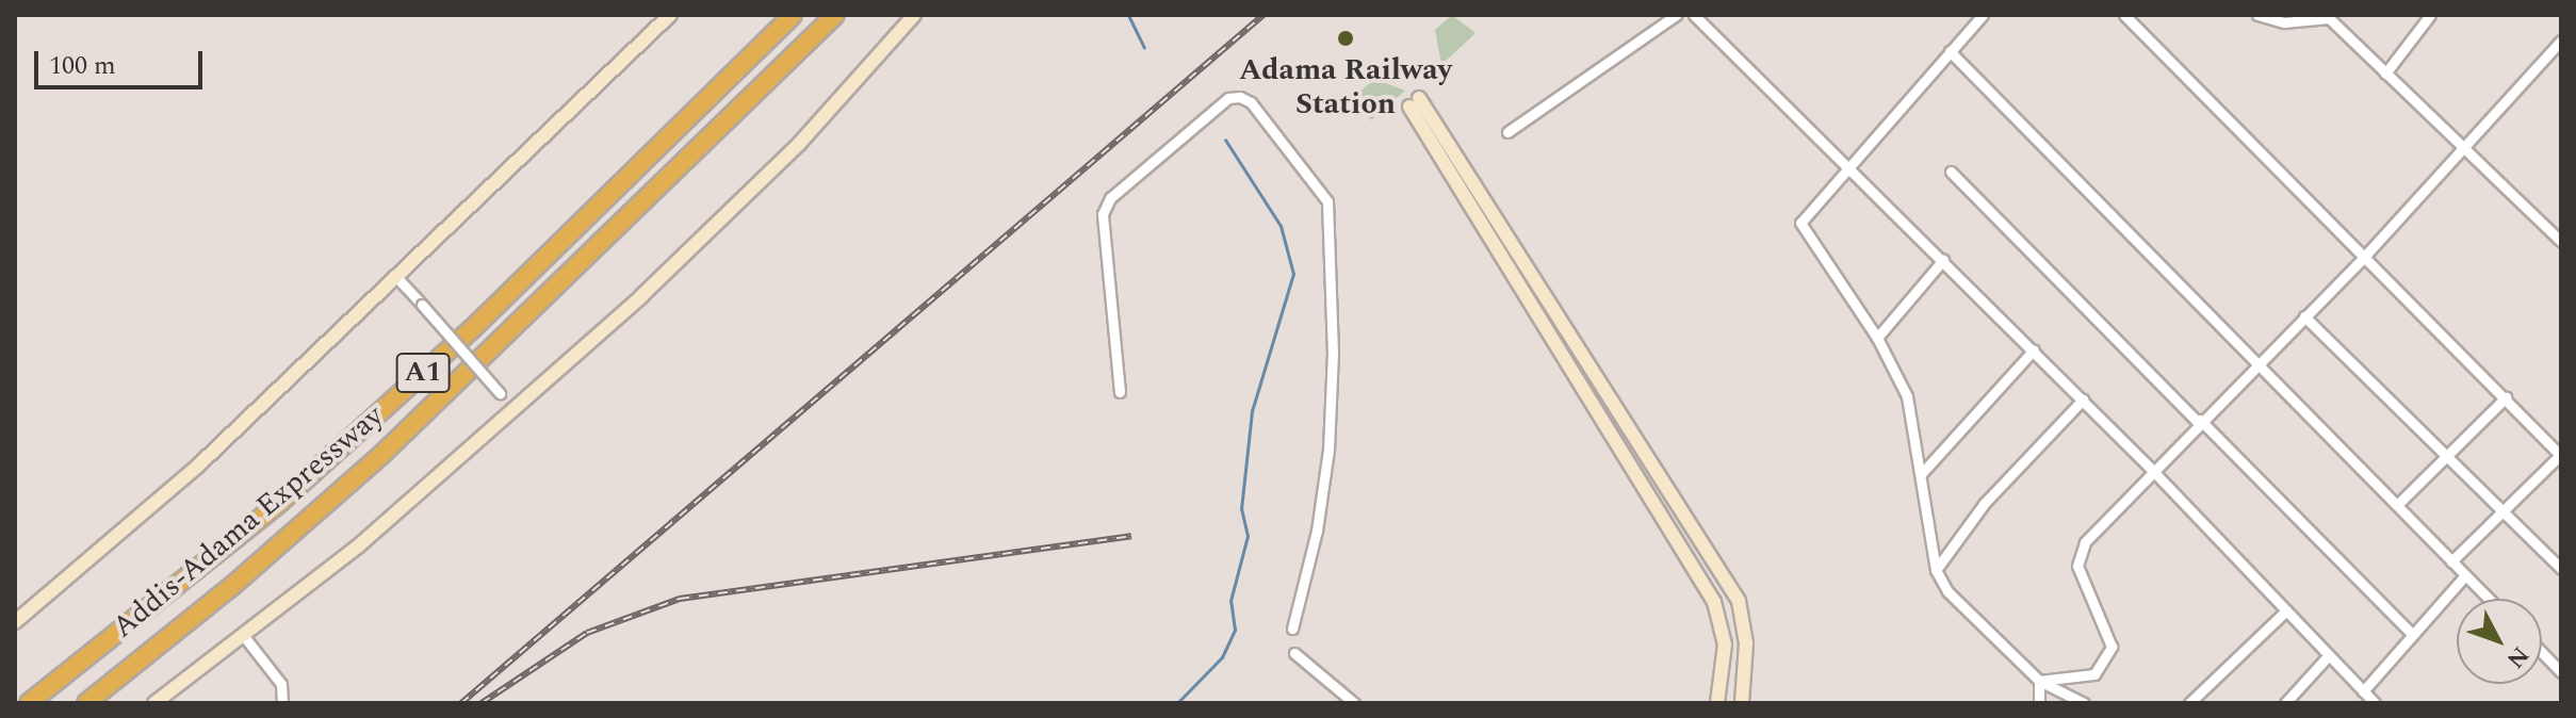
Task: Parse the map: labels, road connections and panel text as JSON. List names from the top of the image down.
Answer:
{
  "streets": {
    "highway": ["A1", "Addis-Adama Expressway"]
  },
  "places": ["Adama Railway Station"],
  "scale_bar": "100 m",
  "north": "bottom right"
}
